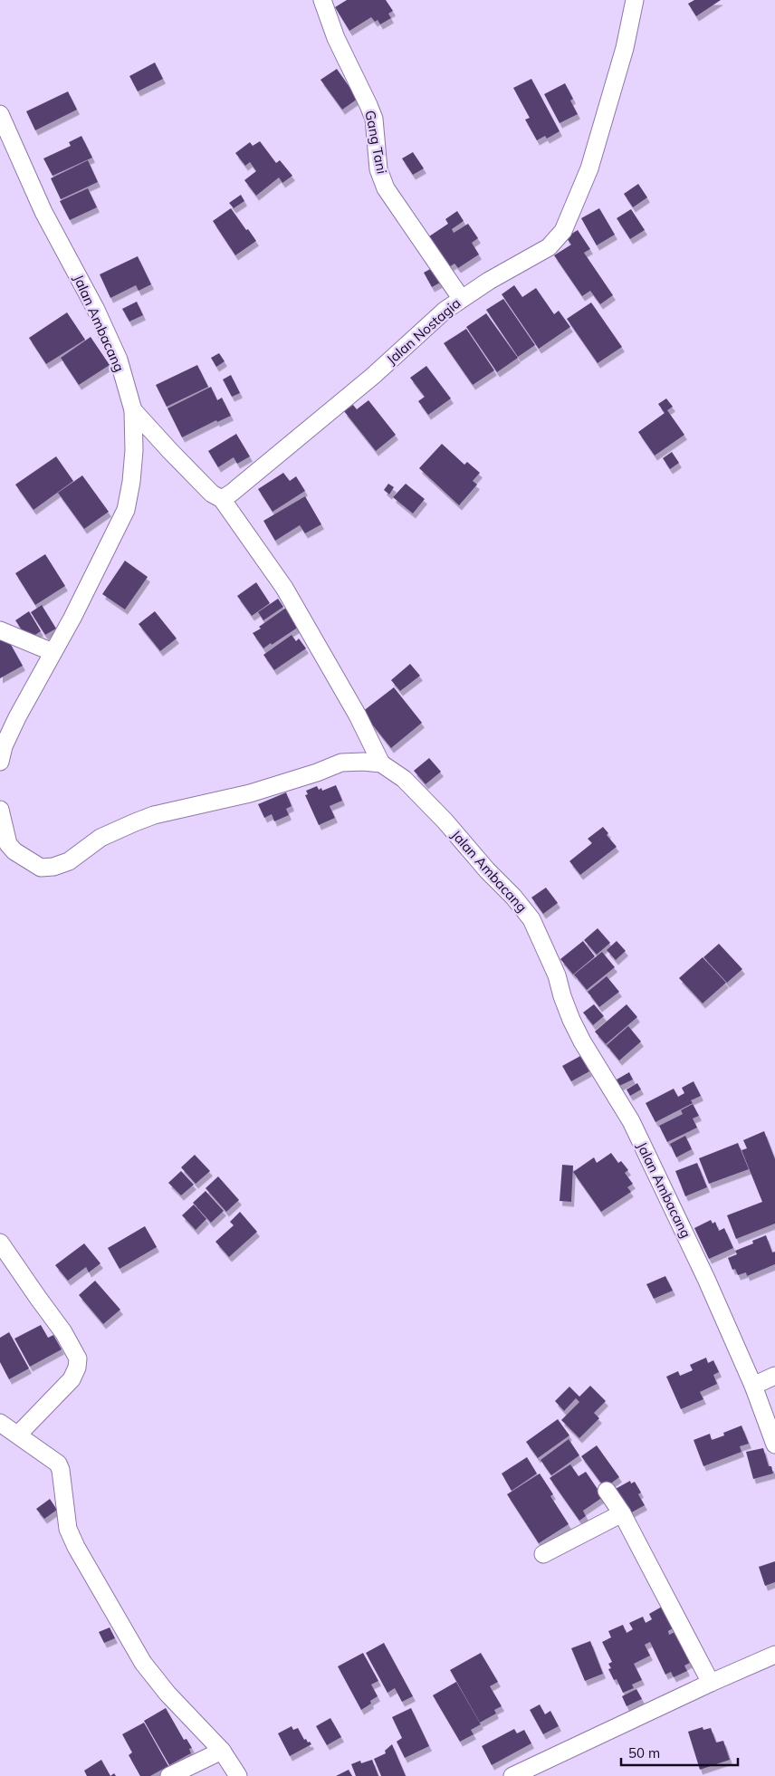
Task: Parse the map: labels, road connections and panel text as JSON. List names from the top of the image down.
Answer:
{
  "streets": {
    "street": ["Gang Tani", "Jalan Ambacang", "Jalan Nostagia"]
  },
  "crossings": [
    ["Gang Tani", "Jalan Nostagia"]
  ],
  "scale_bar": "50 m"
}
